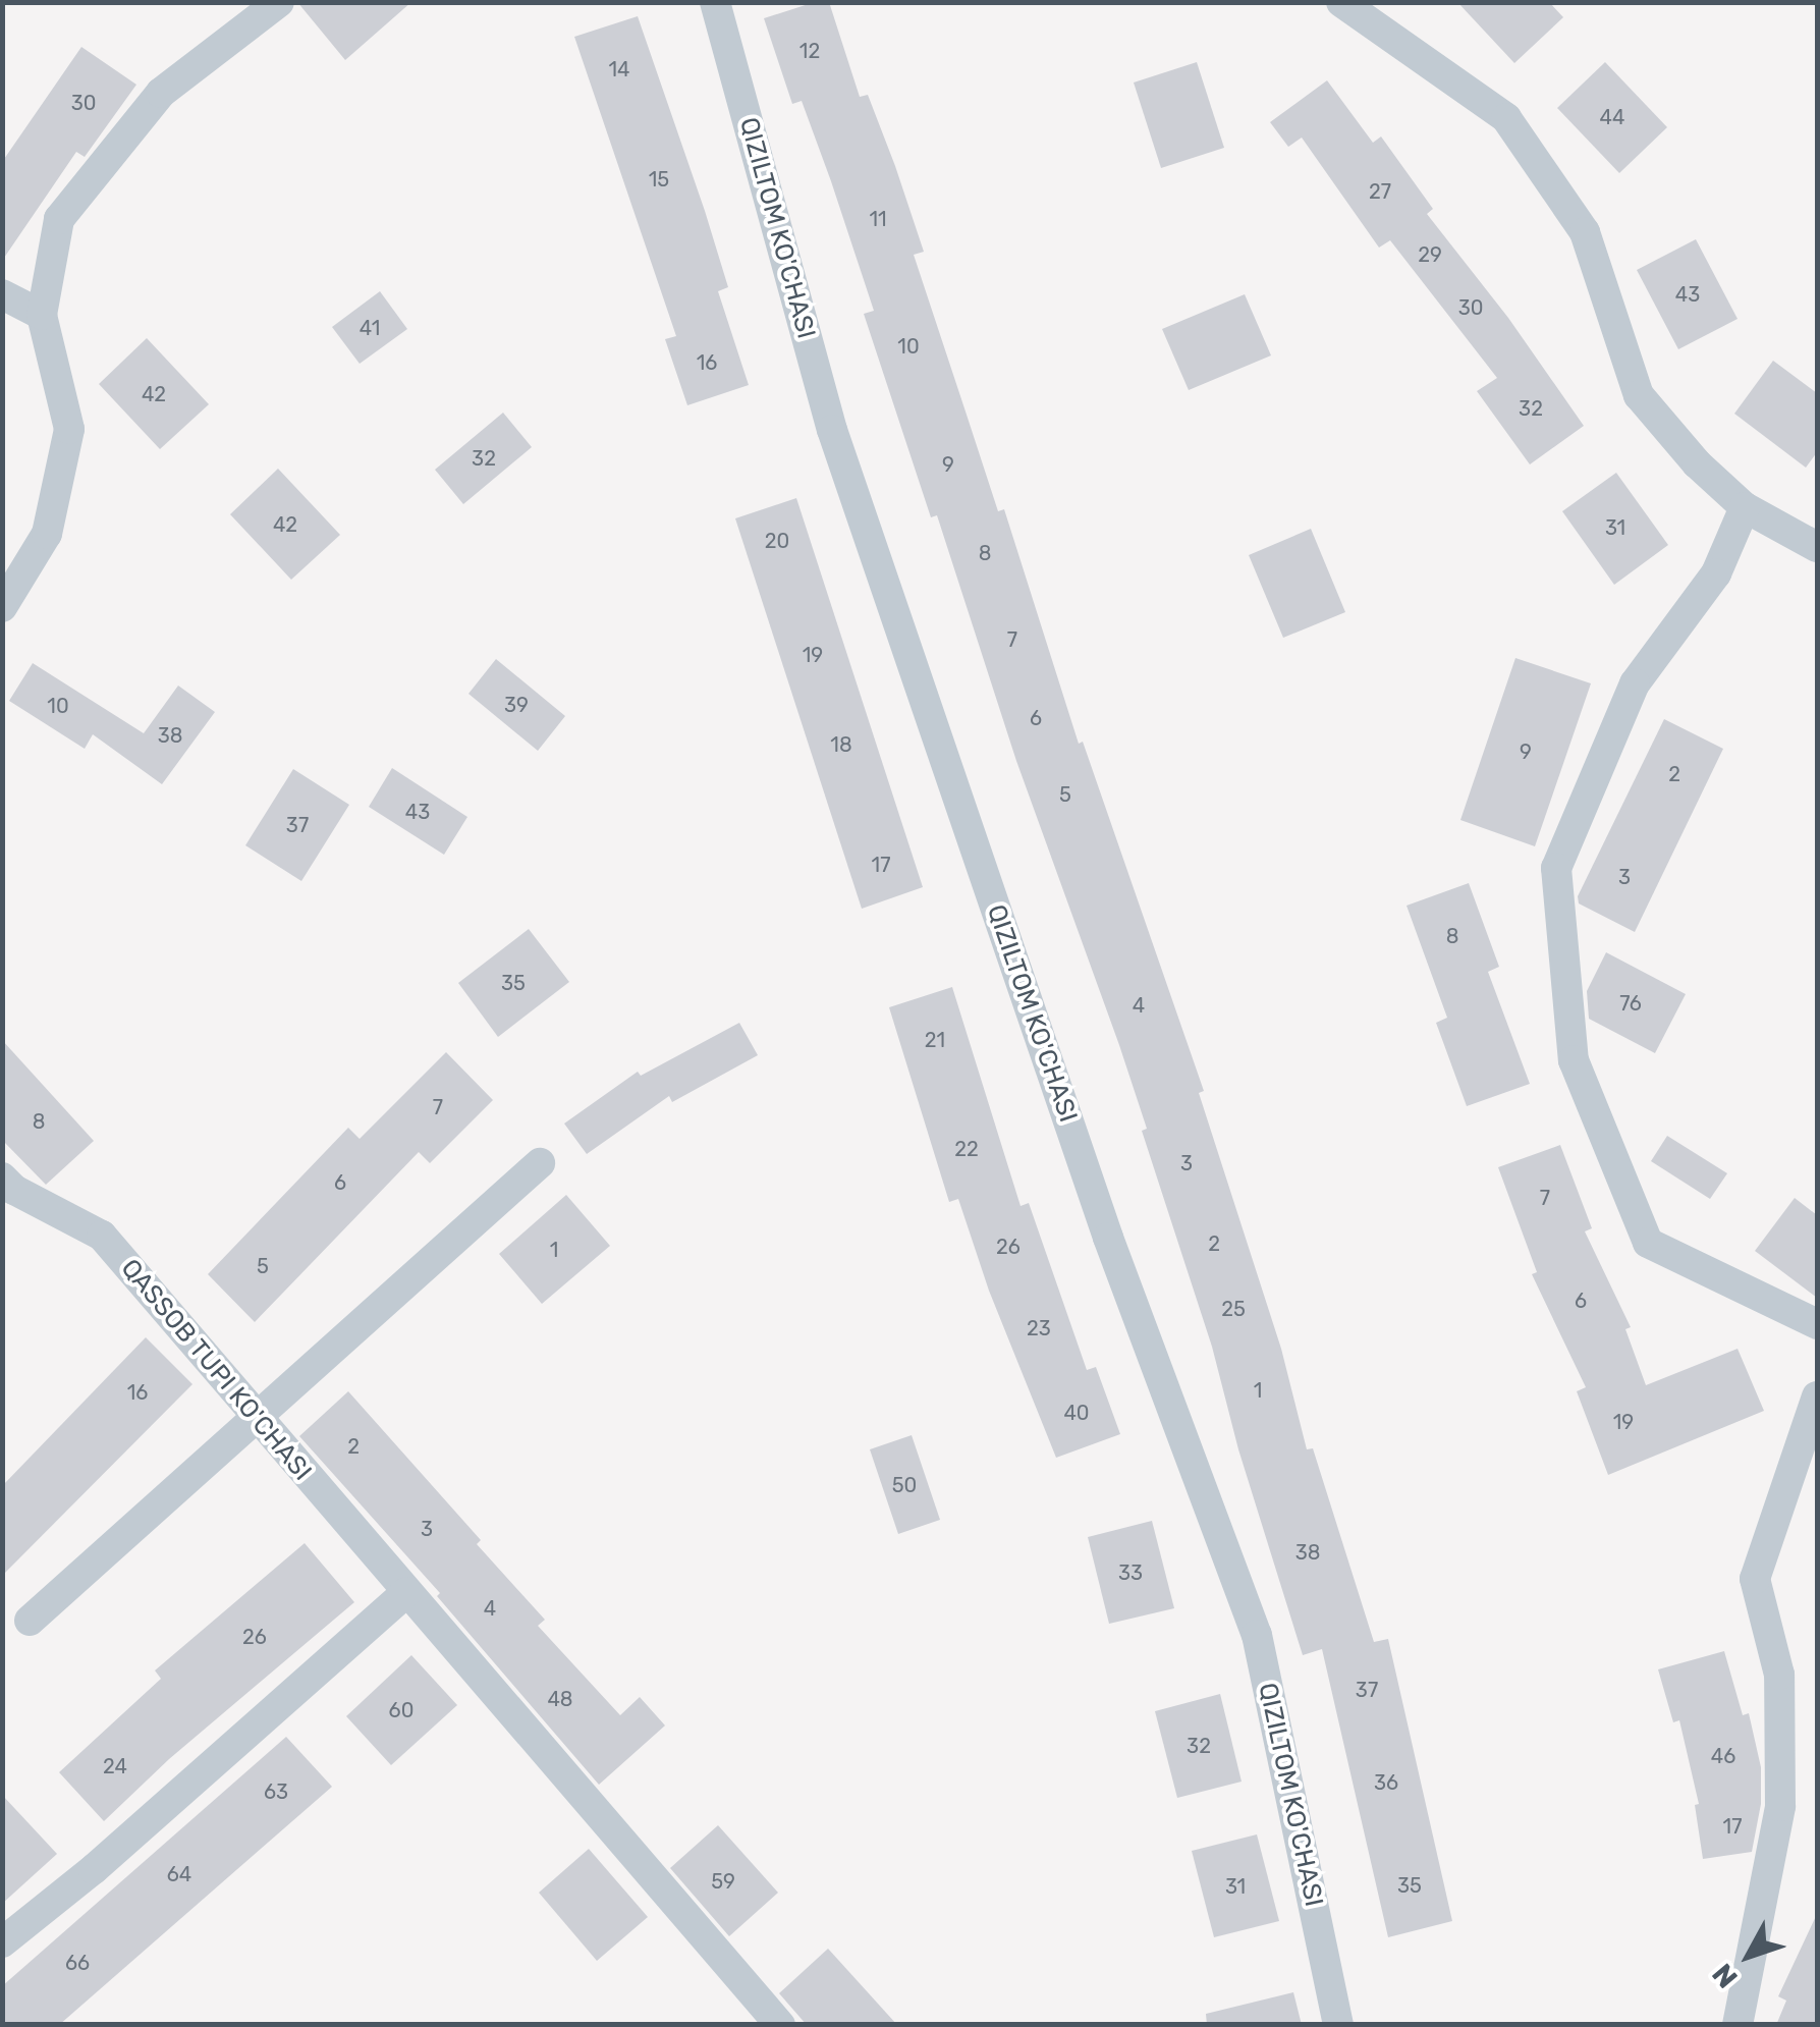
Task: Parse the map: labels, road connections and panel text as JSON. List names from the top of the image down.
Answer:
{
  "streets": {
    "street": ["QIZILTOM KO'CHASI", "QASSOB TUPI KO'CHASI"]
  },
  "house_numbers": [
    "12",
    "14",
    "30",
    "44",
    "15",
    "27",
    "11",
    "29",
    "43",
    "30",
    "41",
    "10",
    "16",
    "42",
    "32",
    "32",
    "9",
    "42",
    "31",
    "20",
    "8",
    "7",
    "19",
    "39",
    "10",
    "6",
    "38",
    "18",
    "9",
    "2",
    "5",
    "43",
    "37",
    "17",
    "3",
    "8",
    "35",
    "76",
    "4",
    "21",
    "7",
    "8",
    "22",
    "3",
    "6",
    "7",
    "2",
    "26",
    "1",
    "5",
    "6",
    "25",
    "23",
    "1",
    "16",
    "40",
    "19",
    "2",
    "50",
    "3",
    "38",
    "33",
    "4",
    "26",
    "37",
    "48",
    "60",
    "32",
    "46",
    "24",
    "36",
    "63",
    "17",
    "64",
    "59",
    "35",
    "31",
    "66"
  ],
  "north": "bottom left"
}
